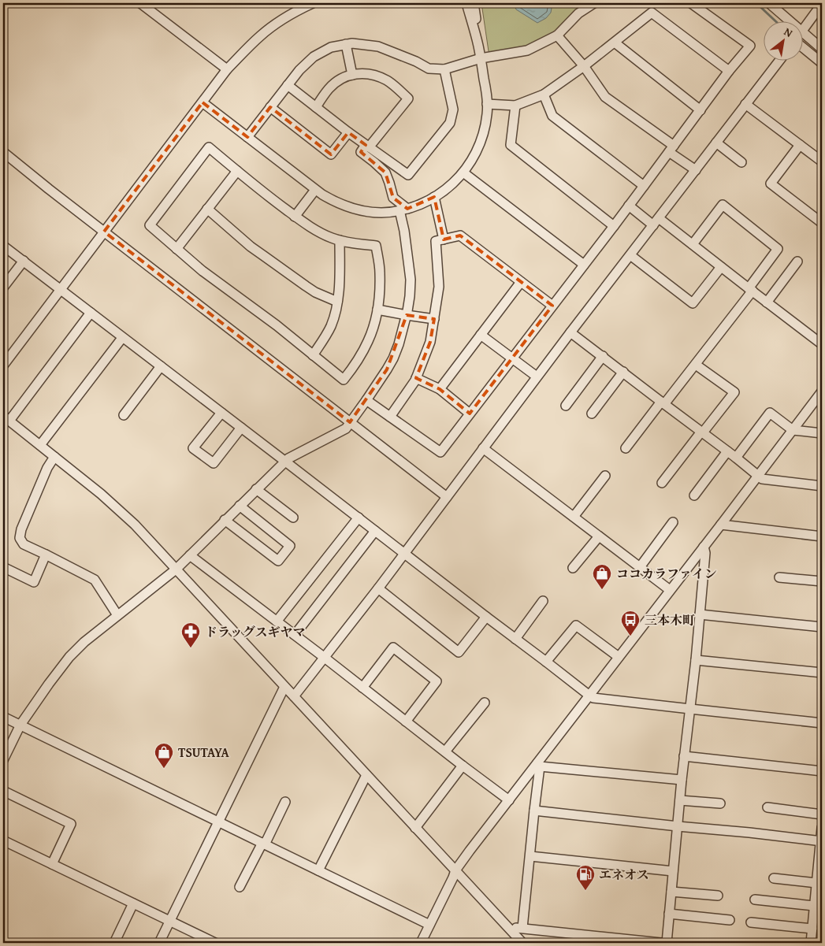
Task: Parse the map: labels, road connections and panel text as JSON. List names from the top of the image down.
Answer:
{
  "places": {
    "shop": ["ココカラファイン", "TSUTAYA"],
    "bus stop": ["三本木町"],
    "pharmacy": ["ドラッグスギヤマ"],
    "fuel station": ["エネオス"]
  },
  "north": "top right"
}
